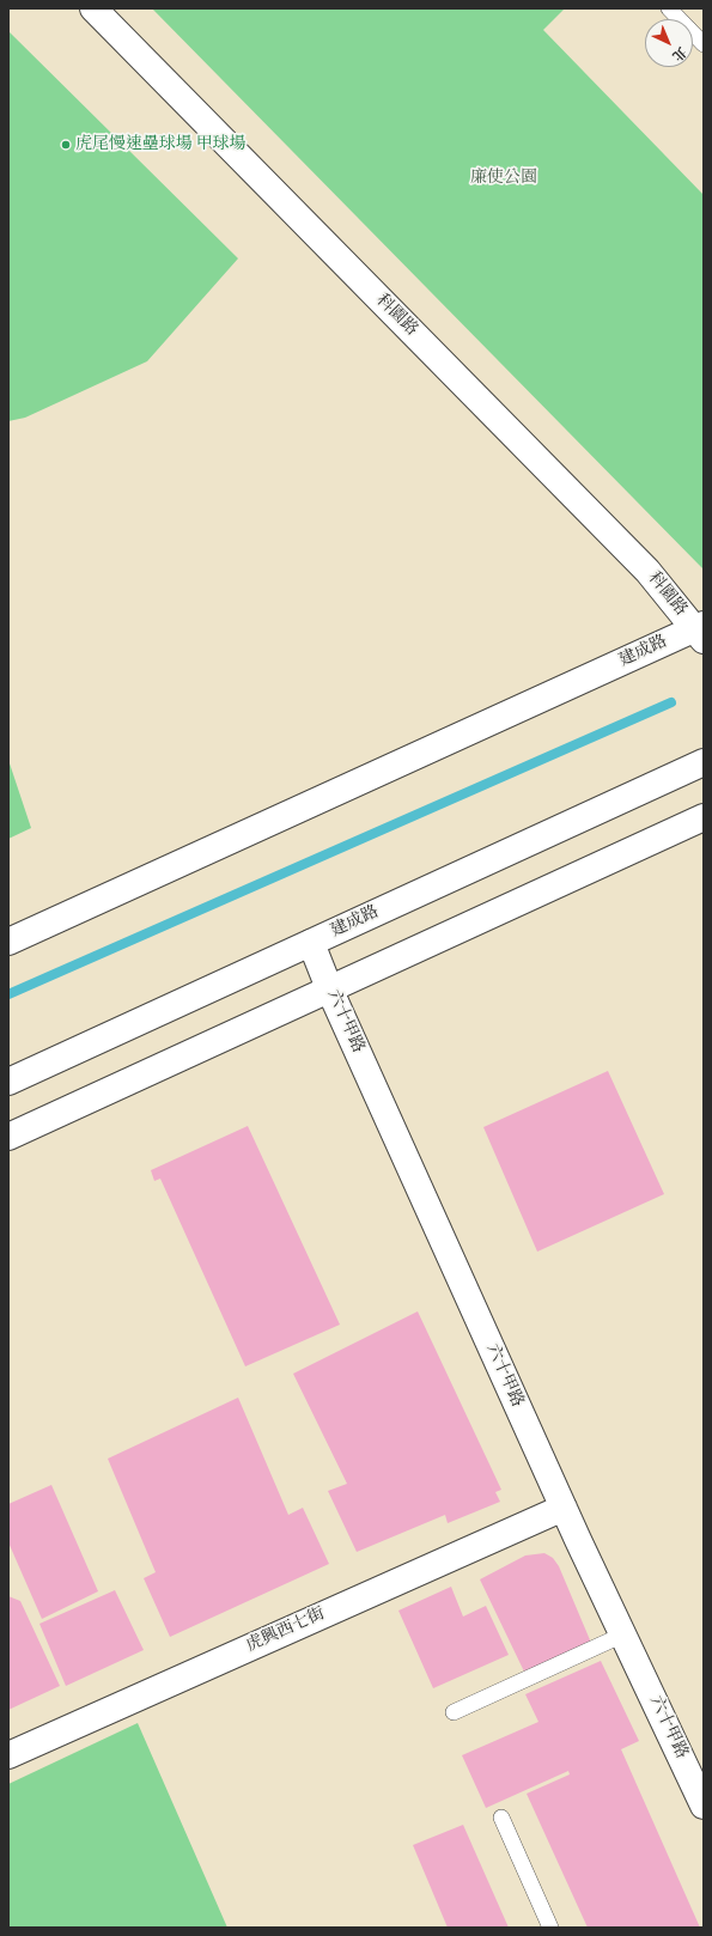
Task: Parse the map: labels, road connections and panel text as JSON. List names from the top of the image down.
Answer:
{
  "streets": {
    "street": [
      "科園路",
      "建成路",
      "六十甲路",
      "虎興西七街"
    ]
  },
  "crossings": [
    ["科園路", "建成路"],
    ["建成路", "六十甲路"],
    ["六十甲路", "虎興西七街"]
  ],
  "parks": ["廉使公園"],
  "places": ["虎尾慢速壘球場 甲球場"],
  "north": "bottom right"
}
